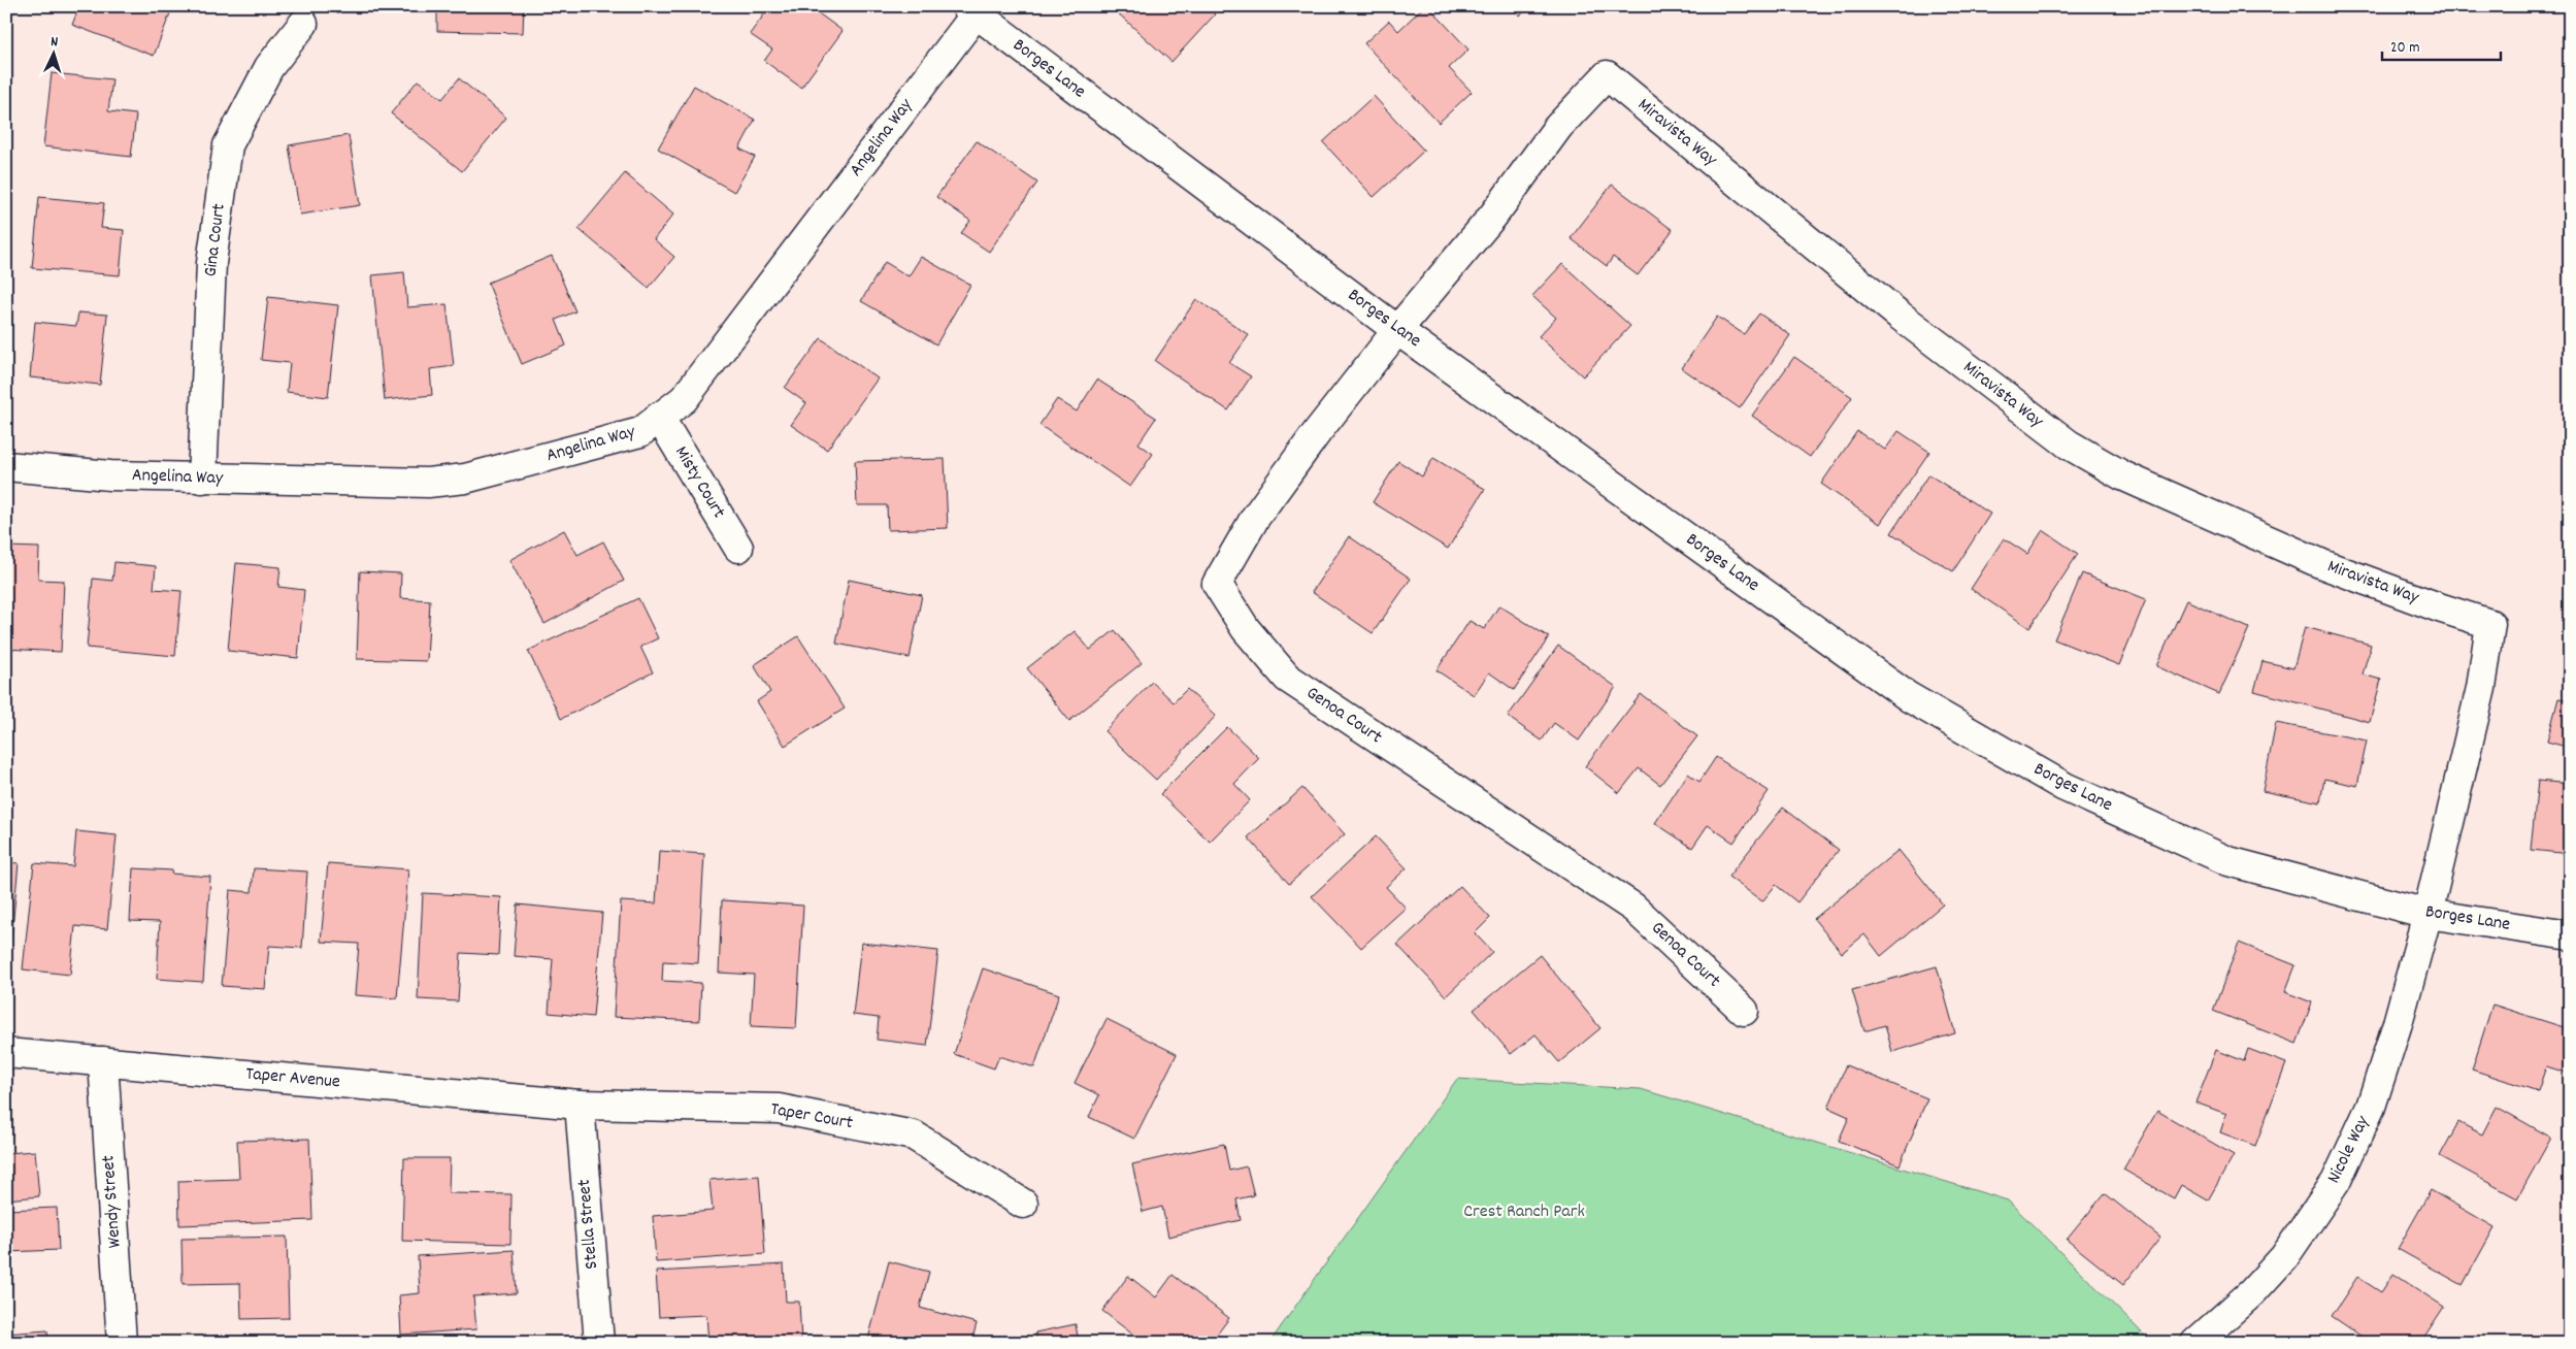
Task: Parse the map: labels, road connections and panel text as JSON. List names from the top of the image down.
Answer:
{
  "streets": {
    "street": [
      "Borges Lane",
      "Miravista Way",
      "Angelina Way",
      "Gina Court",
      "Misty Court",
      "Genoa Court",
      "Taper Avenue",
      "Taper Court",
      "Nicole Way",
      "Wendy Street",
      "Stella Street"
    ]
  },
  "crossings": [
    ["Borges Lane", "Miravista Way"],
    ["Borges Lane", "Angelina Way"],
    ["Borges Lane", "Genoa Court"],
    ["Borges Lane", "Nicole Way"],
    ["Miravista Way", "Genoa Court"],
    ["Miravista Way", "Nicole Way"],
    ["Angelina Way", "Gina Court"],
    ["Angelina Way", "Misty Court"],
    ["Taper Avenue", "Taper Court"],
    ["Taper Avenue", "Wendy Street"],
    ["Taper Avenue", "Stella Street"],
    ["Taper Court", "Stella Street"]
  ],
  "parks": ["Crest Ranch Park"],
  "scale_bar": "20 m",
  "north": "top"
}
